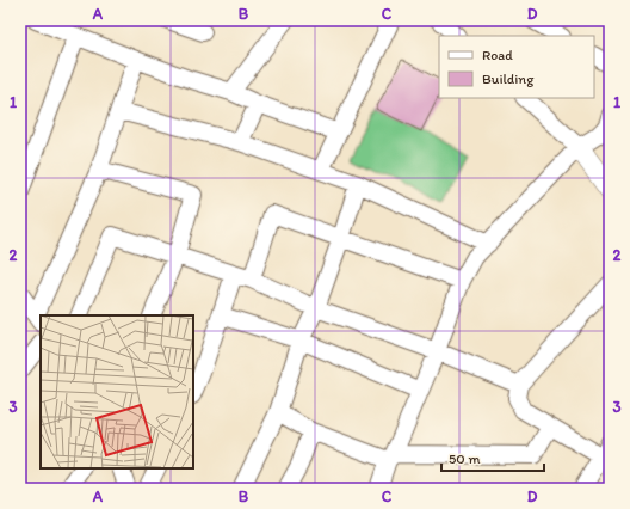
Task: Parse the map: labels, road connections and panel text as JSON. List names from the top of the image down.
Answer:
{
  "legend": ["Road", "Building"],
  "scale_bar": "50 m",
  "grid": {
    "columns": [
      "A",
      "B",
      "C",
      "D"
    ],
    "rows": ["1", "2", "3"]
  }
}
